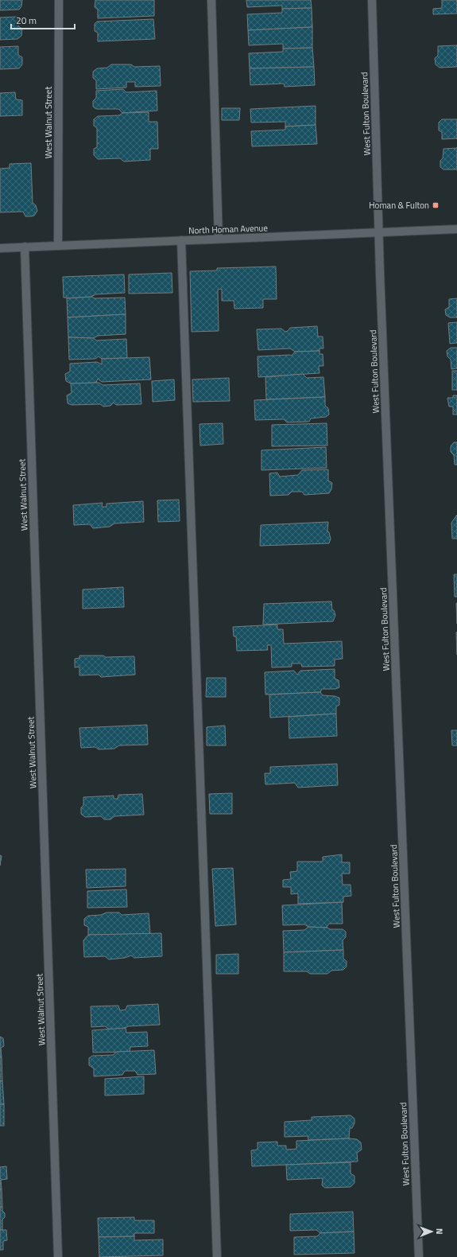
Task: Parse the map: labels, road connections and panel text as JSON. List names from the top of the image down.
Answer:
{
  "streets": {
    "street": ["West Fulton Boulevard", "West Walnut Street", "North Homan Avenue"]
  },
  "crossings": [
    ["West Fulton Boulevard", "North Homan Avenue"],
    ["West Walnut Street", "North Homan Avenue"]
  ],
  "places": {
    "transit": ["Homan & Fulton"]
  },
  "scale_bar": "20 m",
  "north": "right"
}
